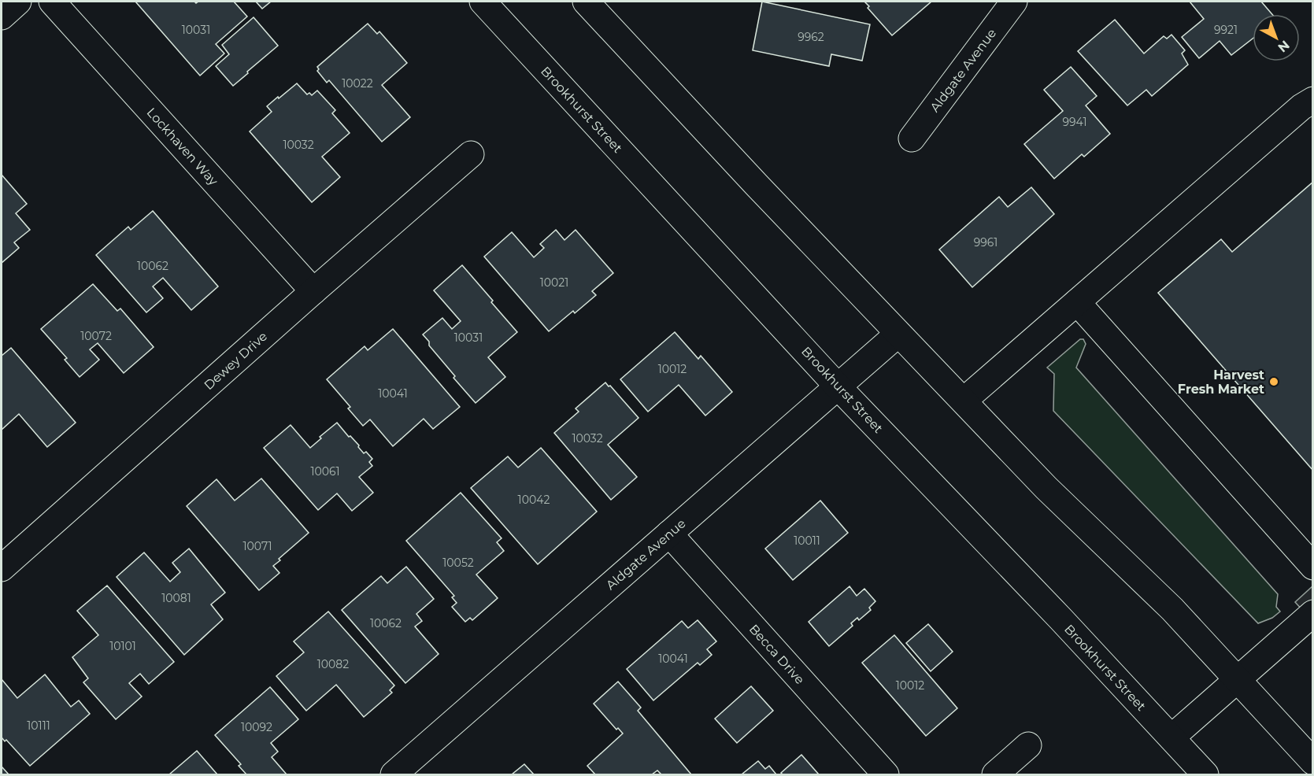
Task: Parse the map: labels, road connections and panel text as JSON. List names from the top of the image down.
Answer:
{
  "streets": {
    "street": [
      "Aldgate Avenue",
      "Brookhurst Street",
      "Lockhaven Way",
      "Dewey Drive",
      "Becca Drive"
    ]
  },
  "crossings": [
    ["Aldgate Avenue", "Brookhurst Street"],
    ["Aldgate Avenue", "Becca Drive"],
    ["Lockhaven Way", "Dewey Drive"]
  ],
  "places": ["Harvest Fresh Market"],
  "house_numbers": [
    "10031",
    "9921",
    "9962",
    "10022",
    "9941",
    "10032",
    "9961",
    "10062",
    "10021",
    "10072",
    "10031",
    "10012",
    "10041",
    "10032",
    "10061",
    "10042",
    "10011",
    "10071",
    "10052",
    "10081",
    "10062",
    "10101",
    "10041",
    "10082",
    "10012",
    "10111",
    "10092"
  ],
  "north": "bottom right"
}
